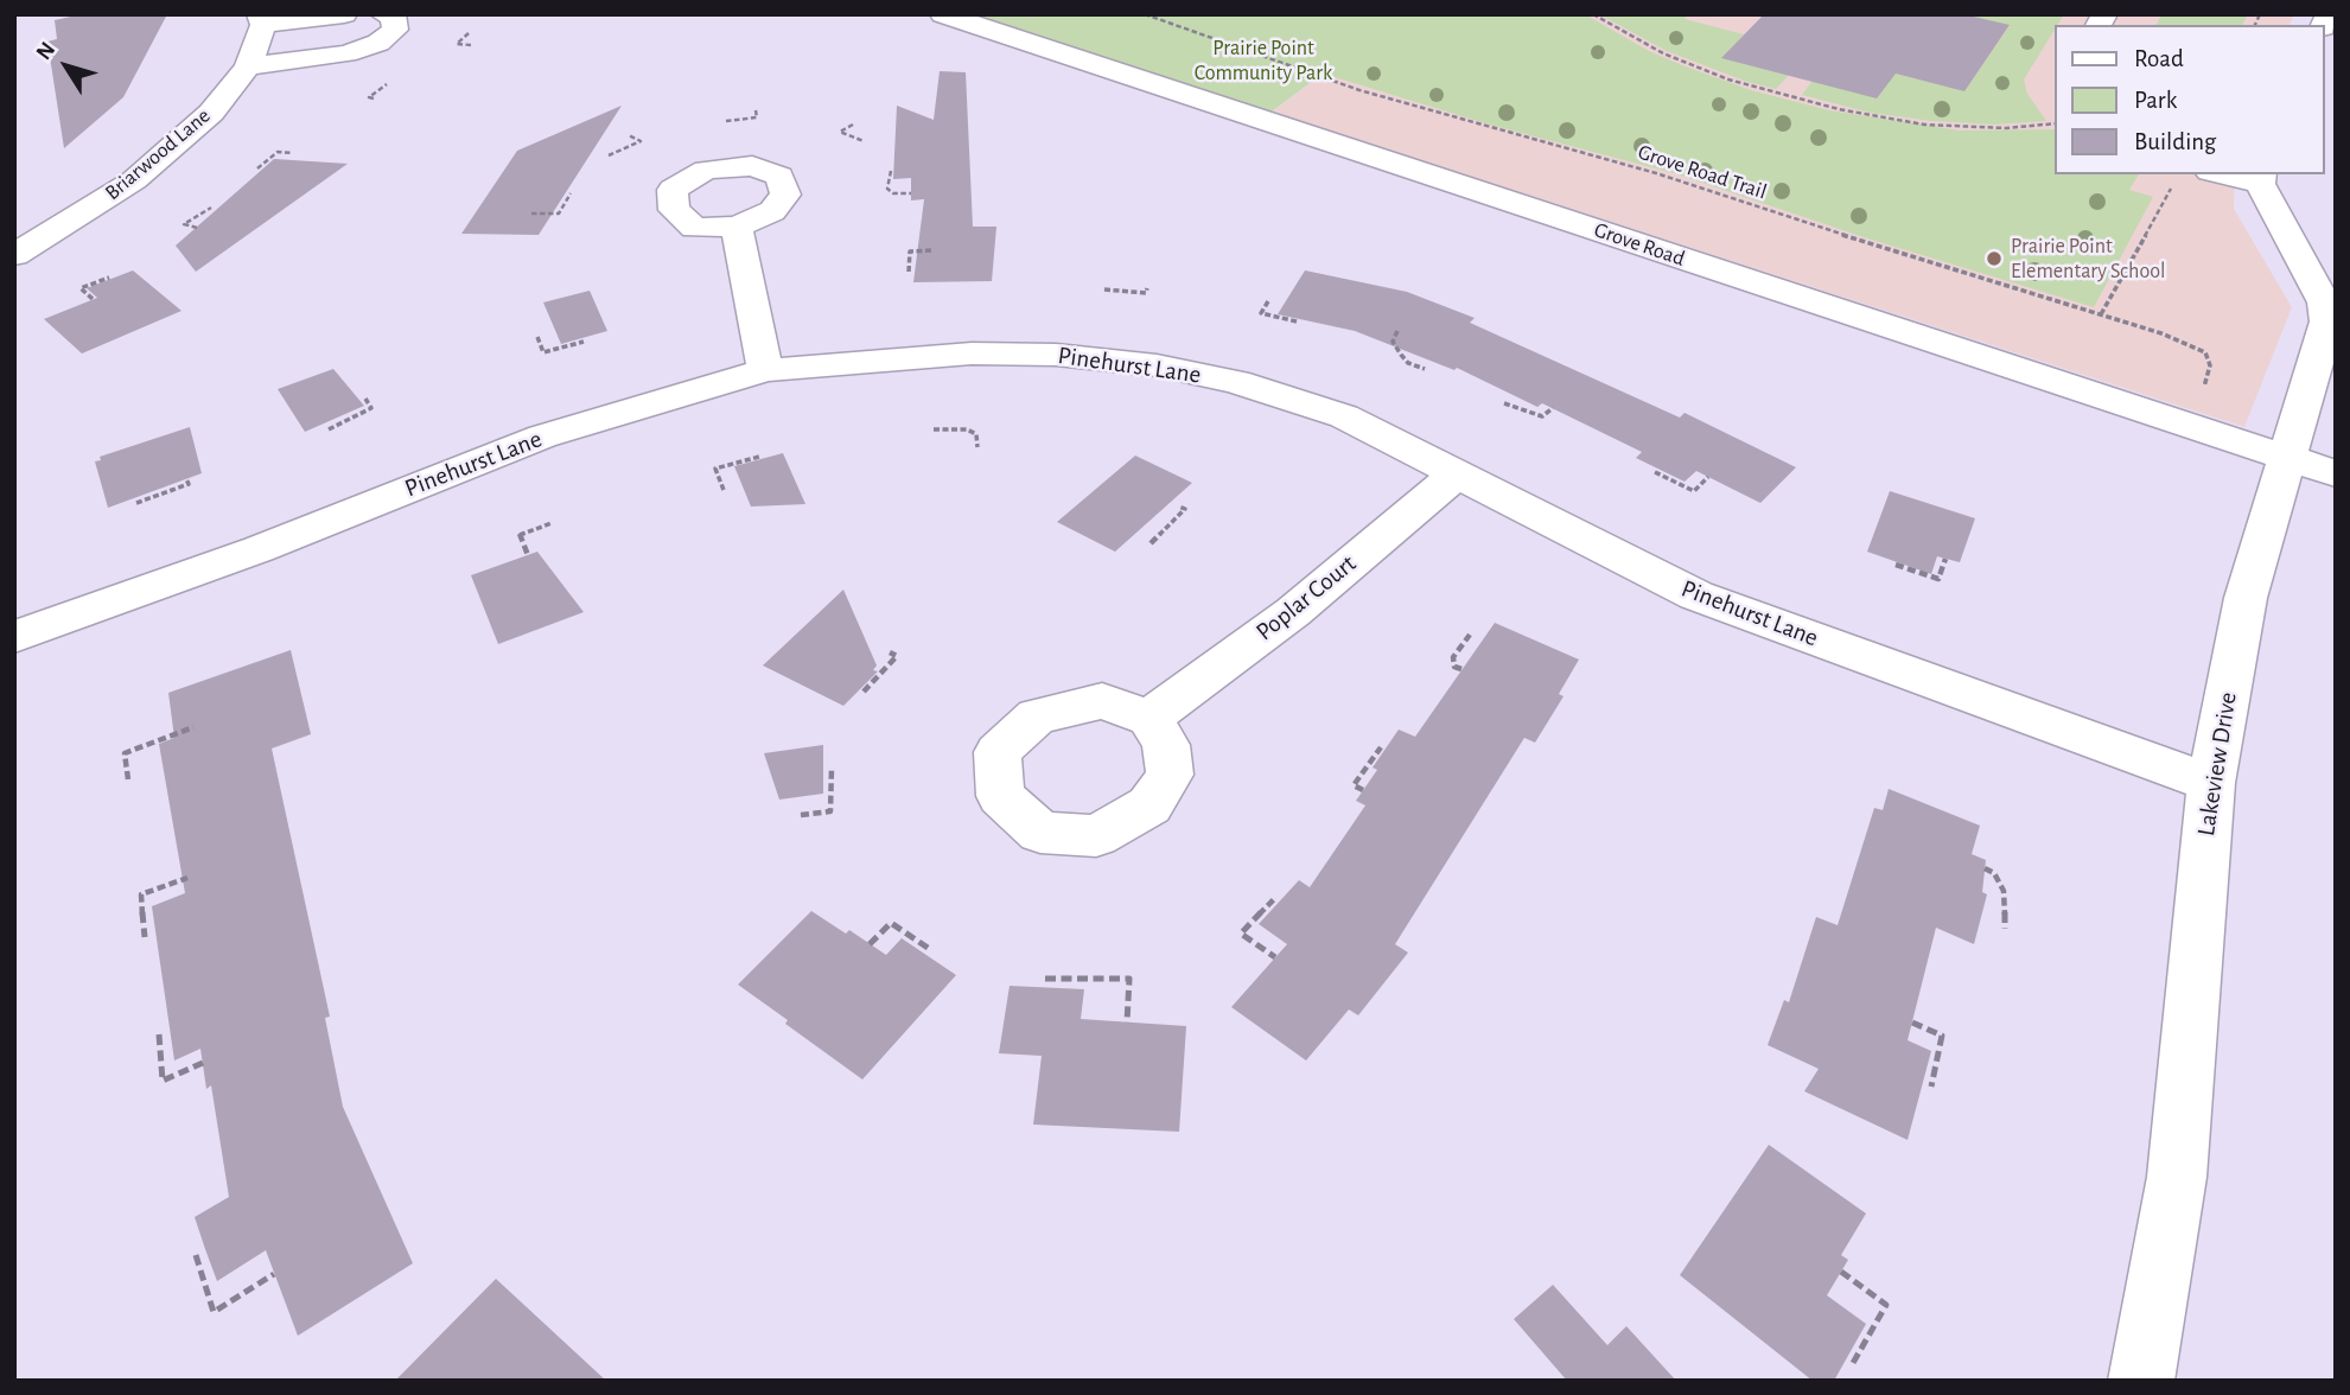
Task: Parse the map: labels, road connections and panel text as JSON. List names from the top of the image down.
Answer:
{
  "streets": {
    "street": [
      "Briarwood Lane",
      "Grove Road",
      "Pinehurst Lane",
      "Poplar Court",
      "Lakeview Drive"
    ],
    "path": ["Grove Road Trail"]
  },
  "crossings": [
    ["Grove Road", "Lakeview Drive"],
    ["Pinehurst Lane", "Poplar Court"],
    ["Pinehurst Lane", "Lakeview Drive"]
  ],
  "parks": ["Prairie Point Community Park"],
  "places": ["Prairie Point Elementary School"],
  "legend": ["Road", "Park", "Building"],
  "north": "top left"
}
